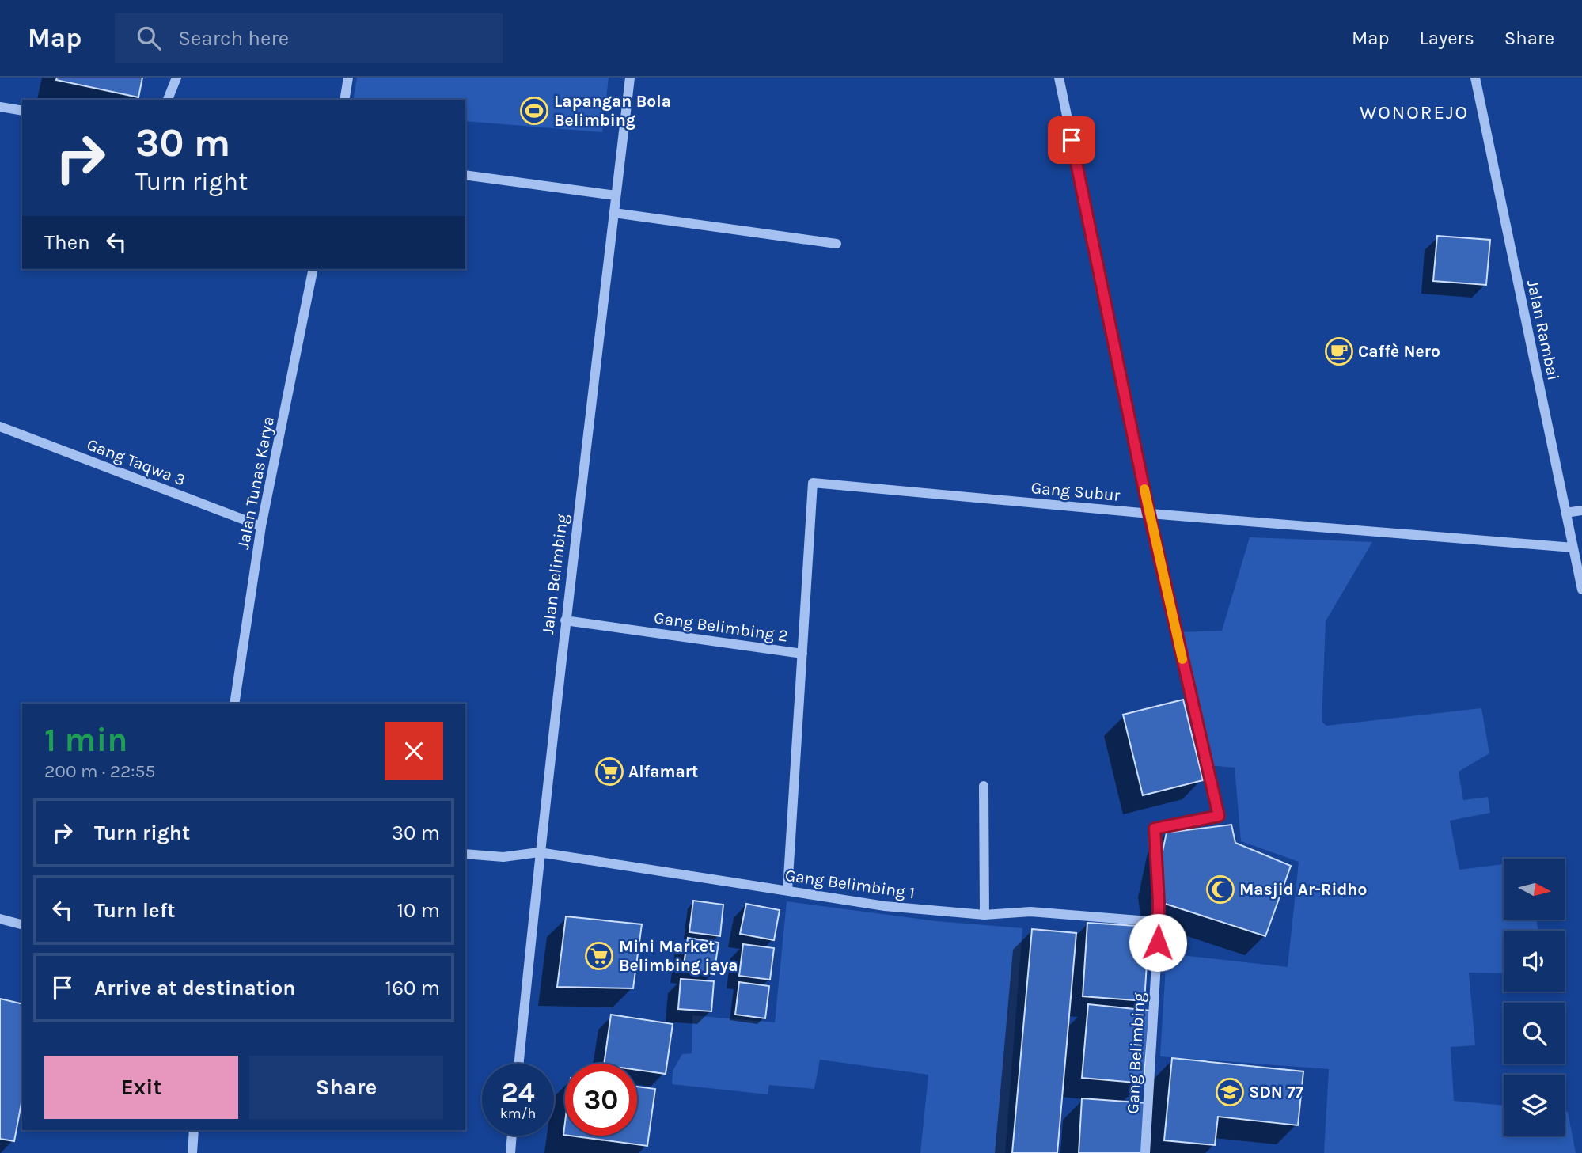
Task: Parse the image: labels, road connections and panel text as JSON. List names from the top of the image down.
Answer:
{
  "streets": {
    "street": [
      "Jalan Rambai",
      "Gang Taqwa 3",
      "Jalan Tunas Karya",
      "Gang Subur",
      "Jalan Belimbing",
      "Gang Belimbing 2",
      "Gang Belimbing 1",
      "Gang Belimbing"
    ]
  },
  "crossings": [
    ["Jalan Rambai", "Gang Subur"],
    ["Gang Taqwa 3", "Jalan Tunas Karya"],
    ["Gang Subur", "Gang Belimbing 2"],
    ["Gang Subur", "Gang Belimbing"],
    ["Jalan Belimbing", "Gang Belimbing 2"],
    ["Jalan Belimbing", "Gang Belimbing 1"],
    ["Gang Belimbing 2", "Gang Belimbing 1"],
    ["Gang Belimbing 1", "Gang Belimbing"]
  ],
  "districts": ["WONOREJO"],
  "places": {
    "sports": ["Lapangan Bola Belimbing"],
    "cafe": ["Caffè Nero"],
    "supermarket": ["Alfamart", "Mini Market Belimbing jaya"],
    "mosque": ["Masjid Ar-Ridho"],
    "school or university": ["SDN 77"]
  },
  "north": "right",
  "page": {
    "header": "Map",
    "search": "Search here",
    "nav": ["Map", "Layers", "Share"],
    "turn": ["30 m", "Turn right"],
    "then": "Then",
    "heading": ["1 min", "200 m · 22:55"],
    "list": [
      {
        "name": "Turn right",
        "value": "30 m"
      },
      {
        "name": "Turn left",
        "value": "10 m"
      },
      {
        "name": "Arrive at destination",
        "value": "160 m"
      }
    ],
    "buttons": ["Exit", "Share"],
    "speed": "24 km/h",
    "limit": "30"
  }
}
